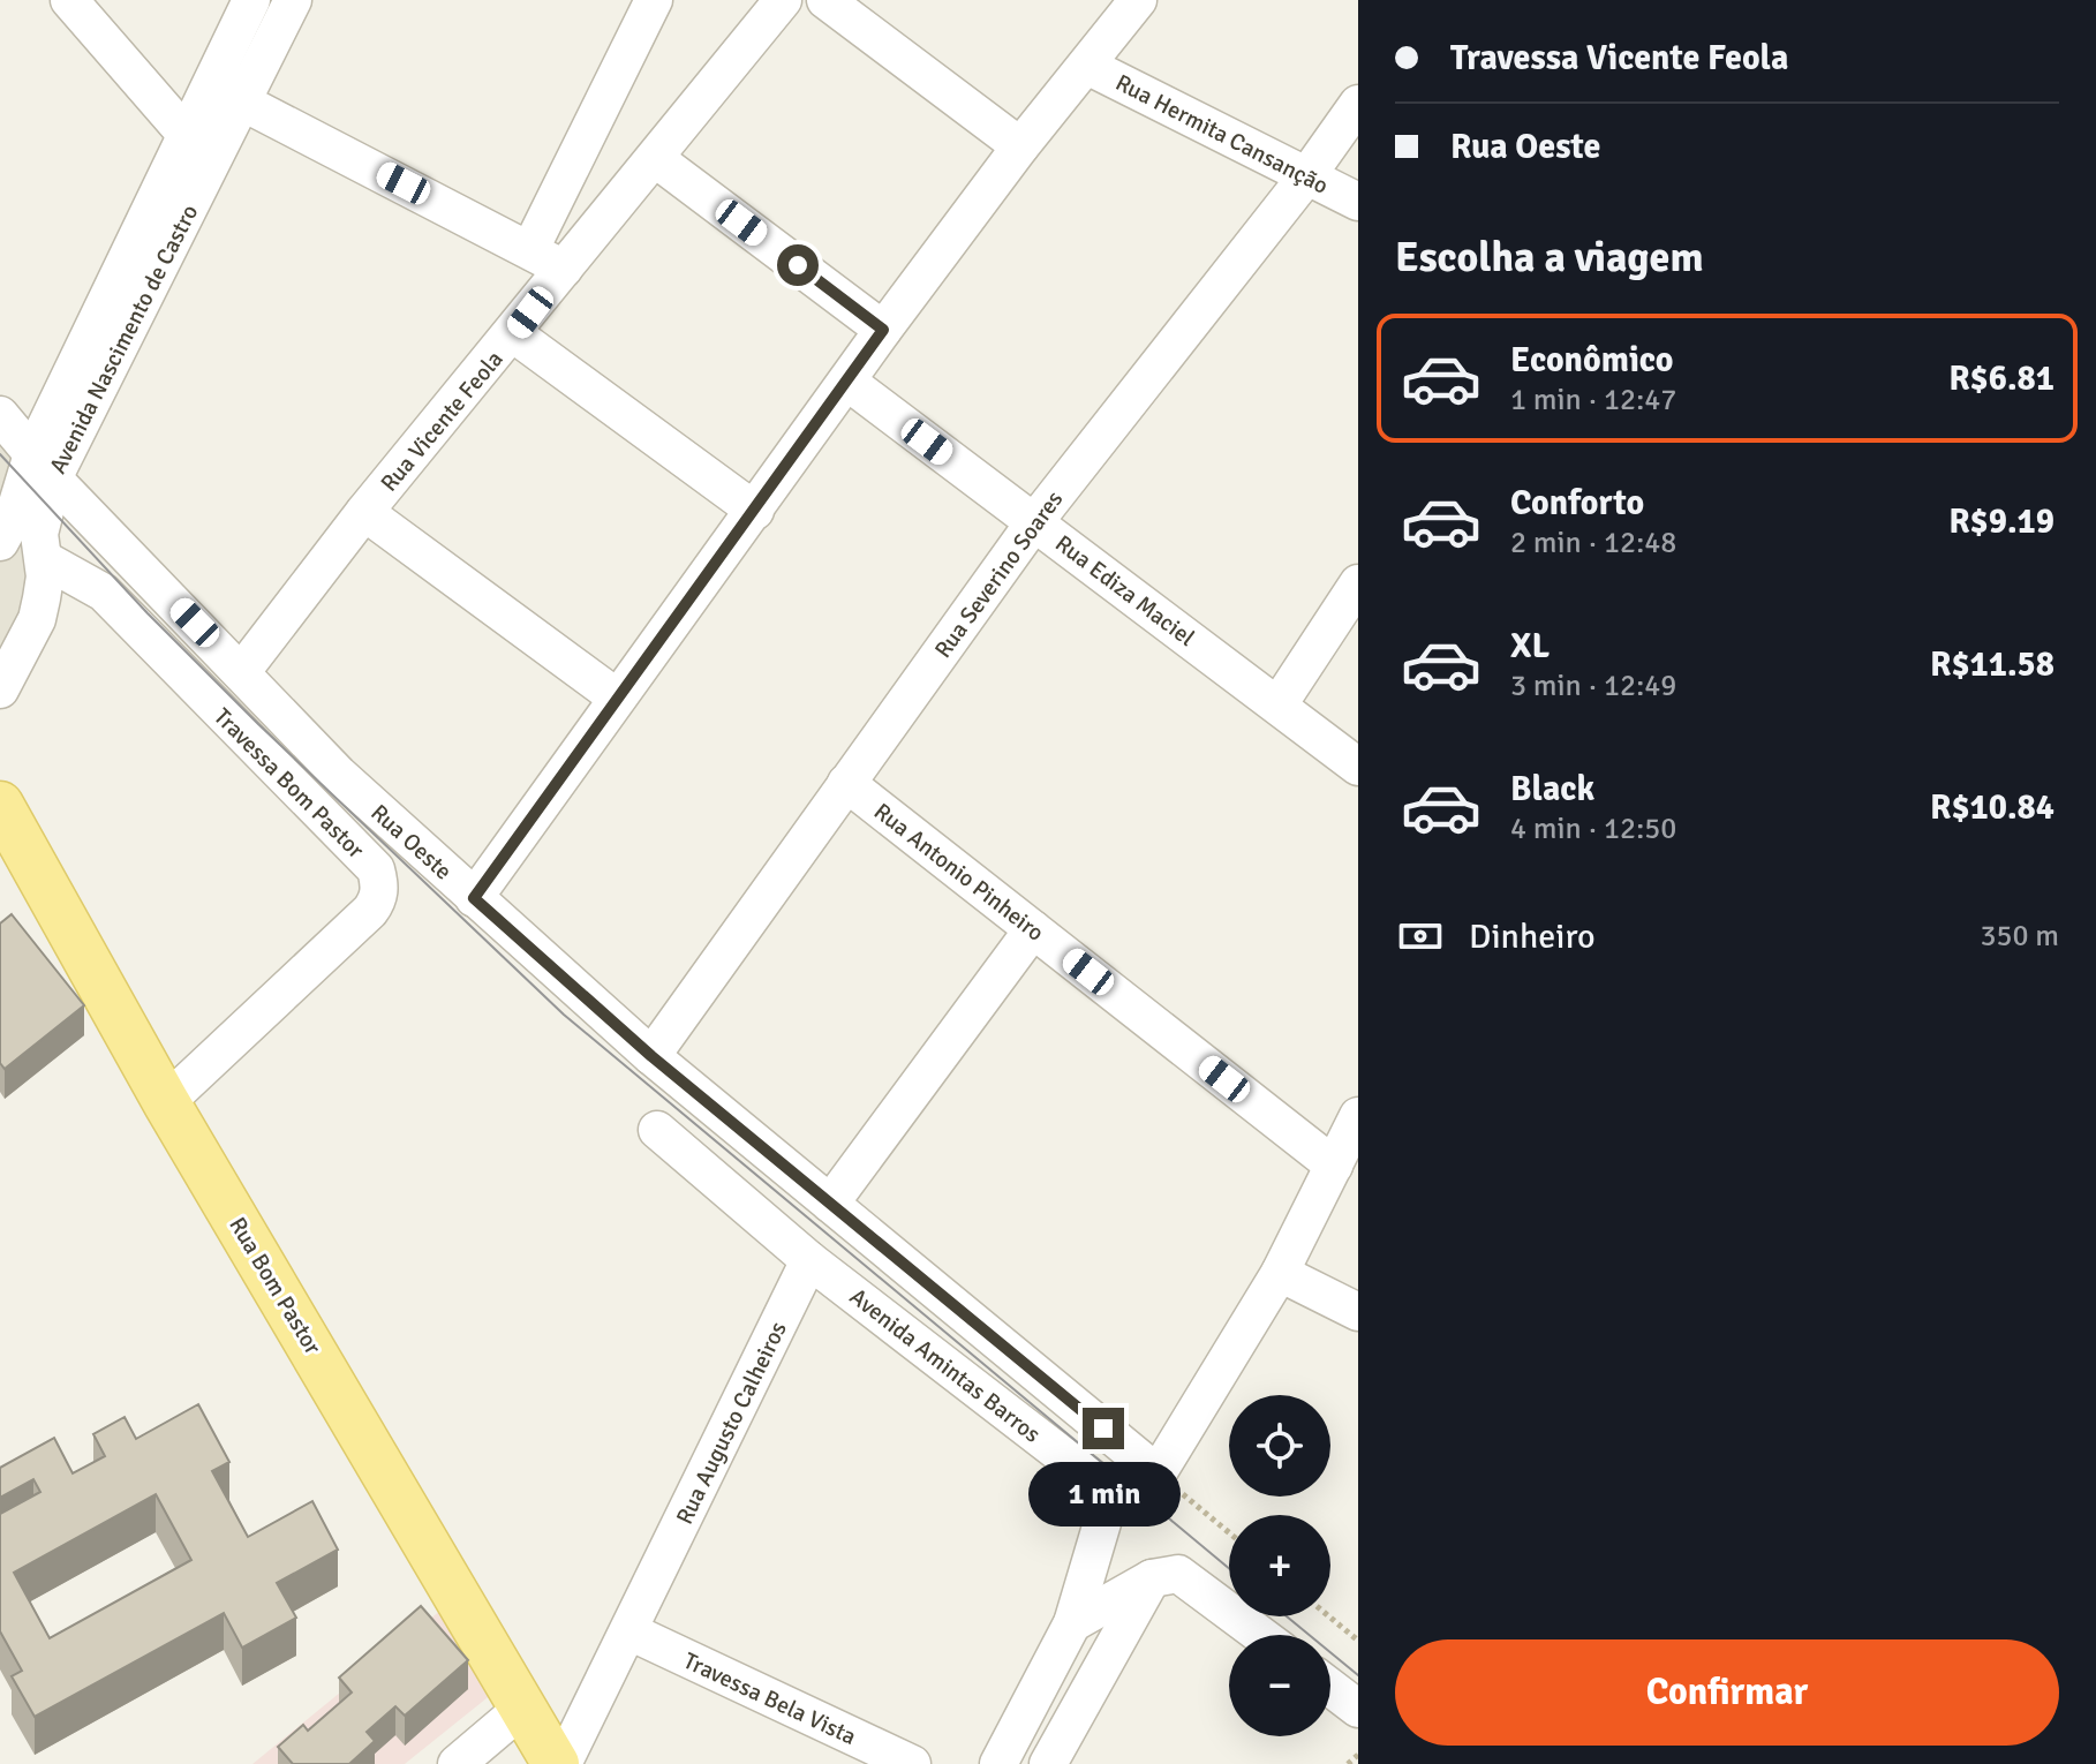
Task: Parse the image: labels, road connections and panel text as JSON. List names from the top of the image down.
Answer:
{
  "streets": {
    "main road": ["Rua Bom Pastor"],
    "street": [
      "Rua Hermita Cansanção",
      "Avenida Nascimento de Castro",
      "Rua Vicente Feola",
      "Rua Severino Soares",
      "Rua Ediza Maciel",
      "Travessa Bom Pastor",
      "Rua Oeste",
      "Rua Antonio Pinheiro",
      "Avenida Amintas Barros",
      "Rua Augusto Calheiros",
      "Travessa Bela Vista"
    ]
  },
  "crossings": [
    ["Rua Hermita Cansanção", "Rua Severino Soares"],
    ["Avenida Nascimento de Castro", "Travessa Bom Pastor"],
    ["Avenida Nascimento de Castro", "Rua Oeste"],
    ["Rua Vicente Feola", "Rua Oeste"],
    ["Rua Severino Soares", "Rua Ediza Maciel"],
    ["Rua Severino Soares", "Rua Oeste"],
    ["Rua Severino Soares", "Rua Antonio Pinheiro"],
    ["Travessa Bom Pastor", "Rua Bom Pastor"],
    ["Rua Bom Pastor", "Rua Augusto Calheiros"],
    ["Avenida Amintas Barros", "Rua Augusto Calheiros"],
    ["Rua Augusto Calheiros", "Travessa Bela Vista"]
  ],
  "page": {
    "banner": ["Travessa Vicente Feola", "Rua Oeste"],
    "heading": "Escolha a viagem",
    "list": [
      {
        "name": "Econômico",
        "note": "1 min · 12:47",
        "value": "R$6.81"
      },
      {
        "name": "Conforto",
        "note": "2 min · 12:48",
        "value": "R$9.19"
      },
      {
        "name": "XL",
        "note": "3 min · 12:49",
        "value": "R$11.58"
      },
      {
        "name": "Black",
        "note": "4 min · 12:50",
        "value": "R$10.84"
      }
    ],
    "pay": ["Dinheiro", "350 m"],
    "map_buttons": ["+", "−"],
    "bubble": "1 min",
    "buttons": "Confirmar"
  }
}
